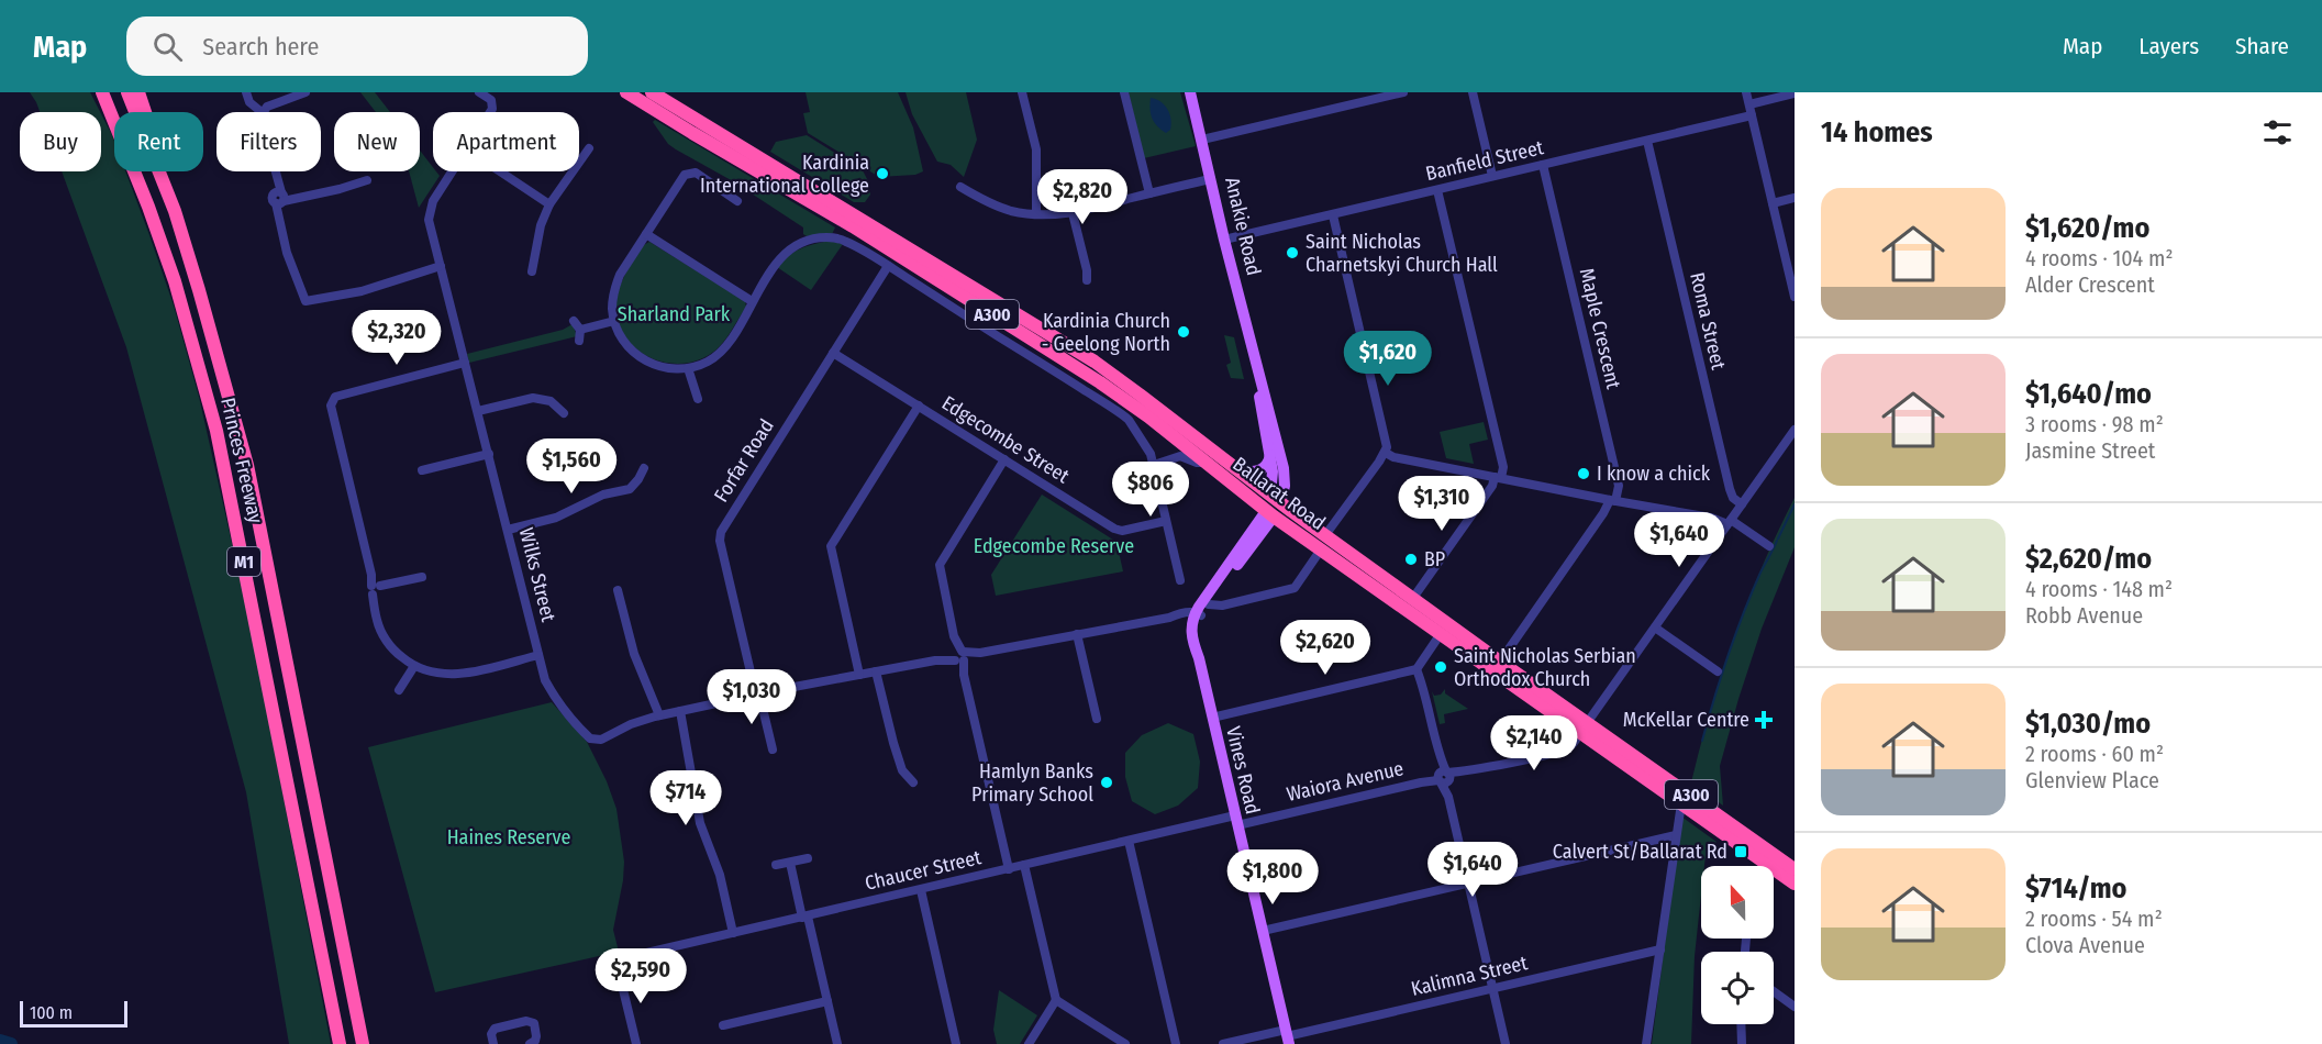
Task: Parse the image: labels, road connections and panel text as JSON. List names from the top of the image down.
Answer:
{
  "streets": {
    "highway": [
      "Anakie Road",
      "A300",
      "Princes Freeway",
      "Ballarat Road",
      "M1"
    ],
    "main road": ["Vines Road"],
    "street": [
      "Banfield Street",
      "Roma Street",
      "Maple Crescent",
      "Edgecombe Street",
      "Forfar Road",
      "Wilks Street",
      "Waiora Avenue",
      "Chaucer Street",
      "Kalimna Street"
    ]
  },
  "crossings": [
    ["Banfield Street", "Anakie Road"],
    ["Banfield Street", "Roma Street"],
    ["Banfield Street", "Maple Crescent"],
    ["Anakie Road", "Ballarat Road"],
    ["Anakie Road", "Vines Road"],
    ["Roma Street", "Waiora Avenue"],
    ["Edgecombe Street", "Forfar Road"],
    ["Ballarat Road", "Waiora Avenue"],
    ["Vines Road", "Waiora Avenue"],
    ["Vines Road", "Chaucer Street"],
    ["Vines Road", "Kalimna Street"],
    ["Waiora Avenue", "Chaucer Street"]
  ],
  "parks": ["Sharland Park", "Edgecombe Reserve", "Haines Reserve"],
  "places": {
    "other": [
      "Kardinia International College",
      "Saint Nicholas Charnetskyi Church Hall",
      "Kardinia Church - Geelong North",
      "I know a chick",
      "BP",
      "Saint Nicholas Serbian Orthodox Church",
      "Hamlyn Banks Primary School"
    ],
    "health": ["McKellar Centre"],
    "transit": ["Calvert St/Ballarat Rd"]
  },
  "scale_bar": "100 m",
  "north": "top",
  "page": {
    "header": "Map",
    "search": "Search here",
    "nav": ["Map", "Layers", "Share"],
    "heading": "14 homes",
    "chip": [
      "Buy",
      "Rent",
      "Filters",
      "New",
      "Apartment"
    ],
    "price": [
      "$2,820",
      "$2,320",
      "$1,620",
      "$1,560",
      "$806",
      "$1,310",
      "$1,640",
      "$2,620",
      "$1,030",
      "$2,140",
      "$714",
      "$1,640",
      "$1,800",
      "$2,590"
    ],
    "list": [
      {
        "name": "$1,620/mo",
        "note": "4 rooms · 104 m² · Alder Crescent"
      },
      {
        "name": "$1,640/mo",
        "note": "3 rooms · 98 m² · Jasmine Street"
      },
      {
        "name": "$2,620/mo",
        "note": "4 rooms · 148 m² · Robb Avenue"
      },
      {
        "name": "$1,030/mo",
        "note": "2 rooms · 60 m² · Glenview Place"
      },
      {
        "name": "$714/mo",
        "note": "2 rooms · 54 m² · Clova Avenue"
      }
    ],
    "scale": "100 m"
  }
}
